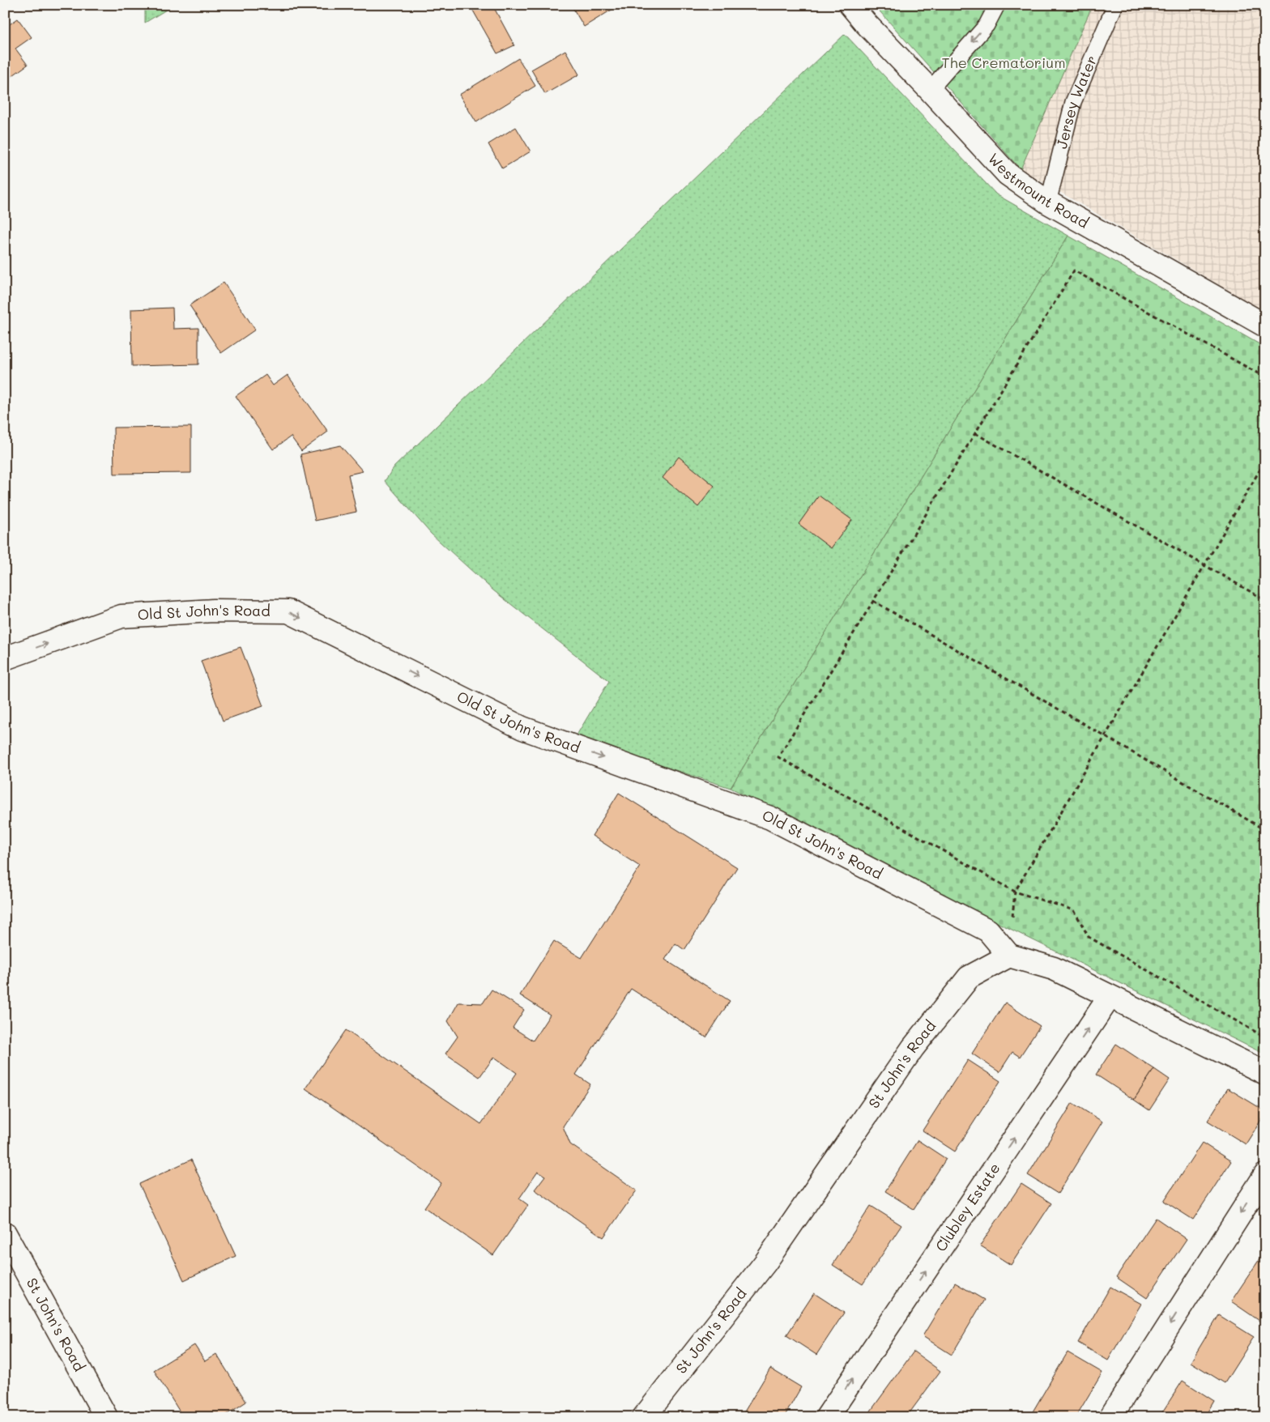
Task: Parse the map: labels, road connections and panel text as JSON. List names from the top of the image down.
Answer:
{
  "streets": {
    "street": [
      "Westmount Road",
      "Old St John's Road",
      "St John's Road",
      "Clubley Estate"
    ],
    "lane": ["Jersey Water"]
  },
  "crossings": [
    ["Jersey Water", "Westmount Road"],
    ["Old St John's Road", "St John's Road"]
  ],
  "one_way": ["Old St John's Road", "Clubley Estate"],
  "parks": ["The Crematorium"]
}
